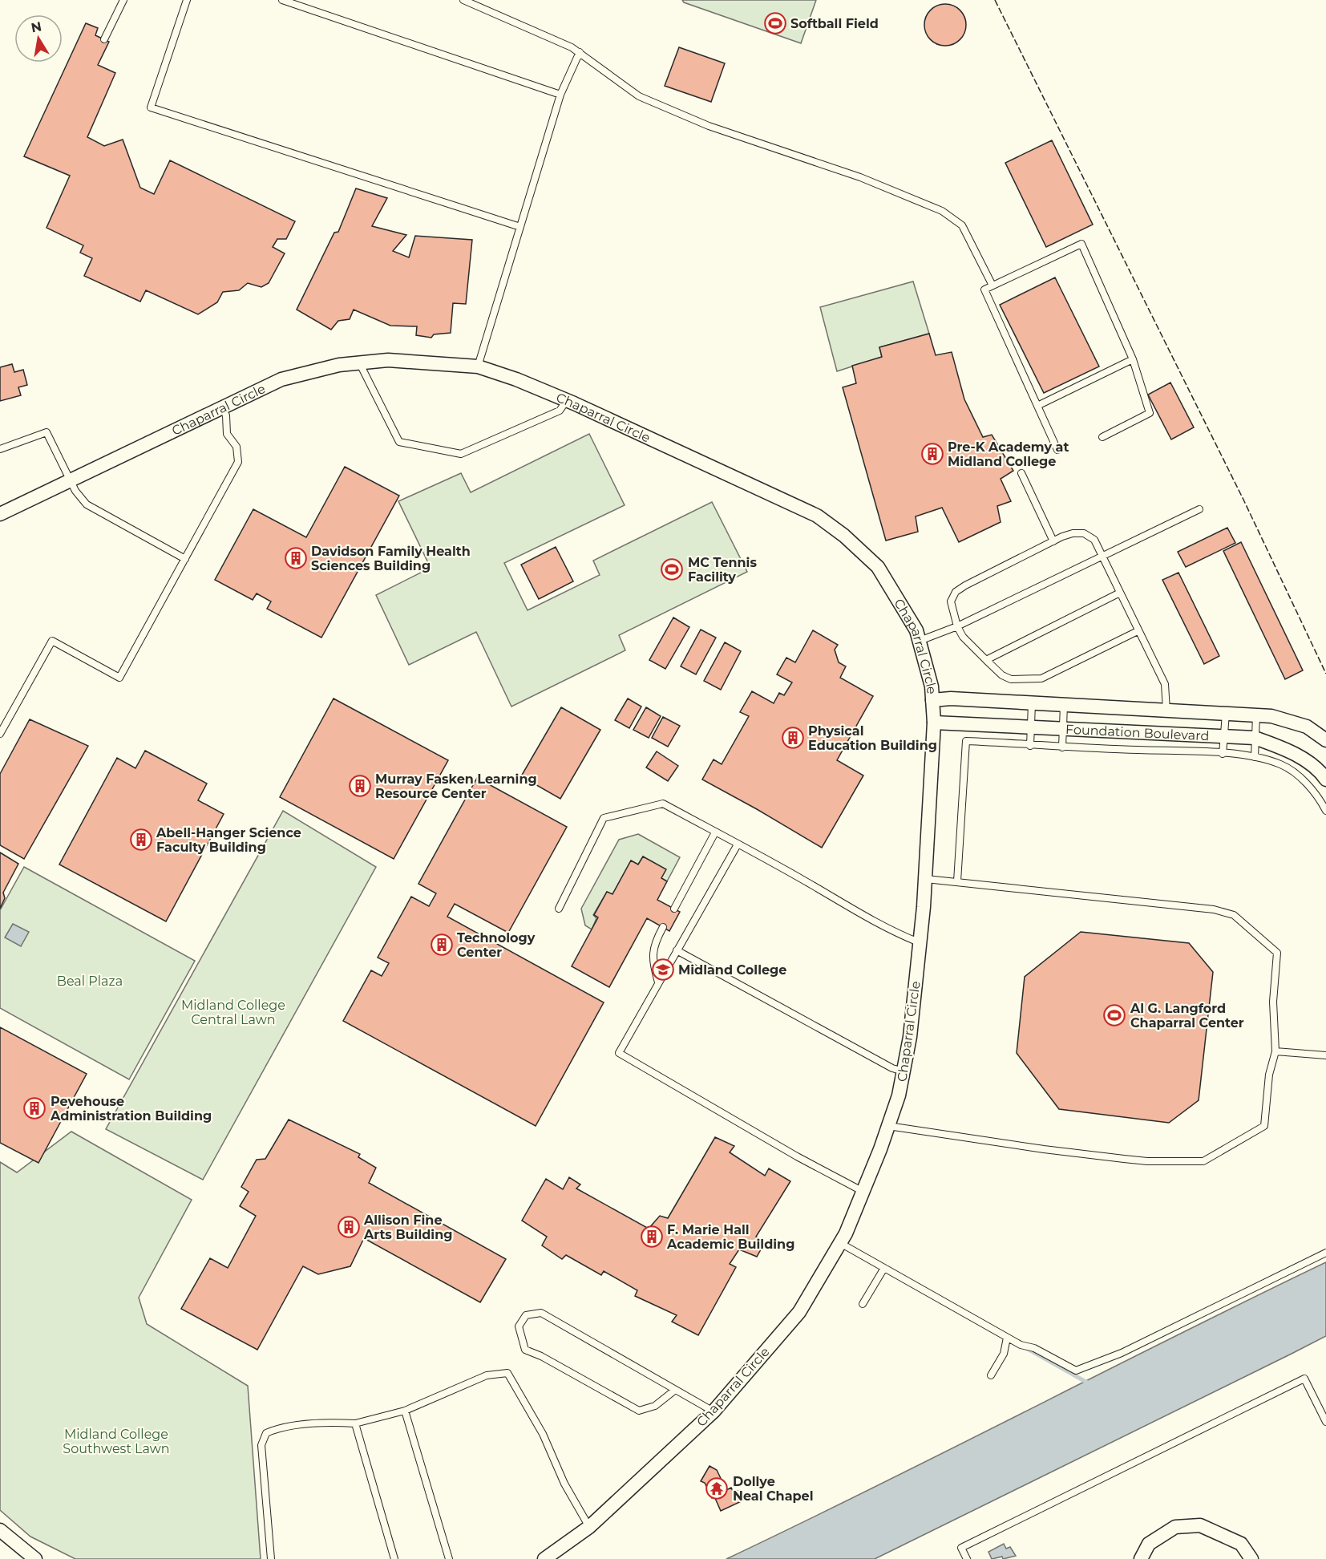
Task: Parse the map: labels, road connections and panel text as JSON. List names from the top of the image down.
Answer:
{
  "streets": {
    "street": ["Chaparral Circle", "Foundation Boulevard"]
  },
  "crossings": [
    ["Chaparral Circle", "Foundation Boulevard"]
  ],
  "parks": ["Beal Plaza", "Midland College Central Lawn", "Midland College Southwest Lawn"],
  "places": {
    "sports": ["Softball Field", "MC Tennis Facility", "Al G. Langford Chaparral Center"],
    "building": [
      "Pre-K Academy at Midland College",
      "Davidson Family Health Sciences Building",
      "Physical Education Building",
      "Murray Fasken Learning Resource Center",
      "Abell-Hanger Science Faculty Building",
      "Technology Center",
      "Pevehouse Administration Building",
      "Allison Fine Arts Building",
      "F. Marie Hall Academic Building"
    ],
    "school or university": ["Midland College"],
    "temple": ["Dollye Neal Chapel"]
  },
  "north": "top"
}
